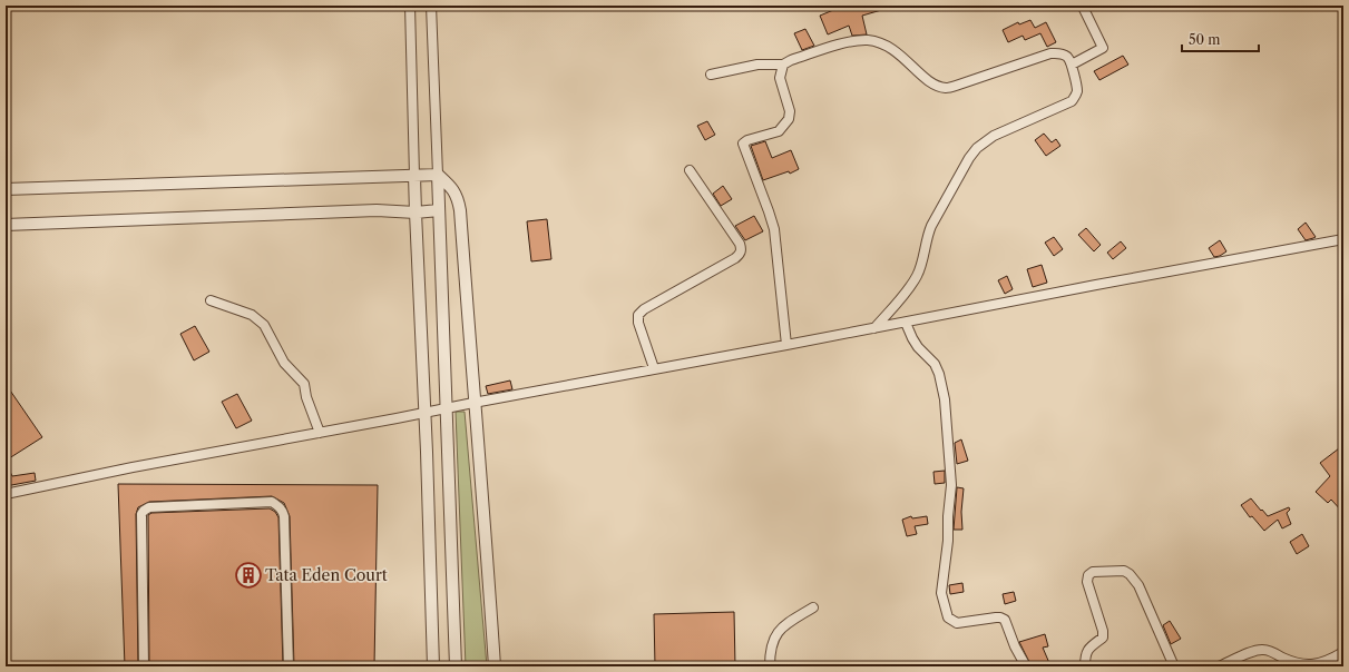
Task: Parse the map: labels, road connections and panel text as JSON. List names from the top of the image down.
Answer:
{
  "places": {
    "building": ["Tata Eden Court"]
  },
  "scale_bar": "50 m"
}
